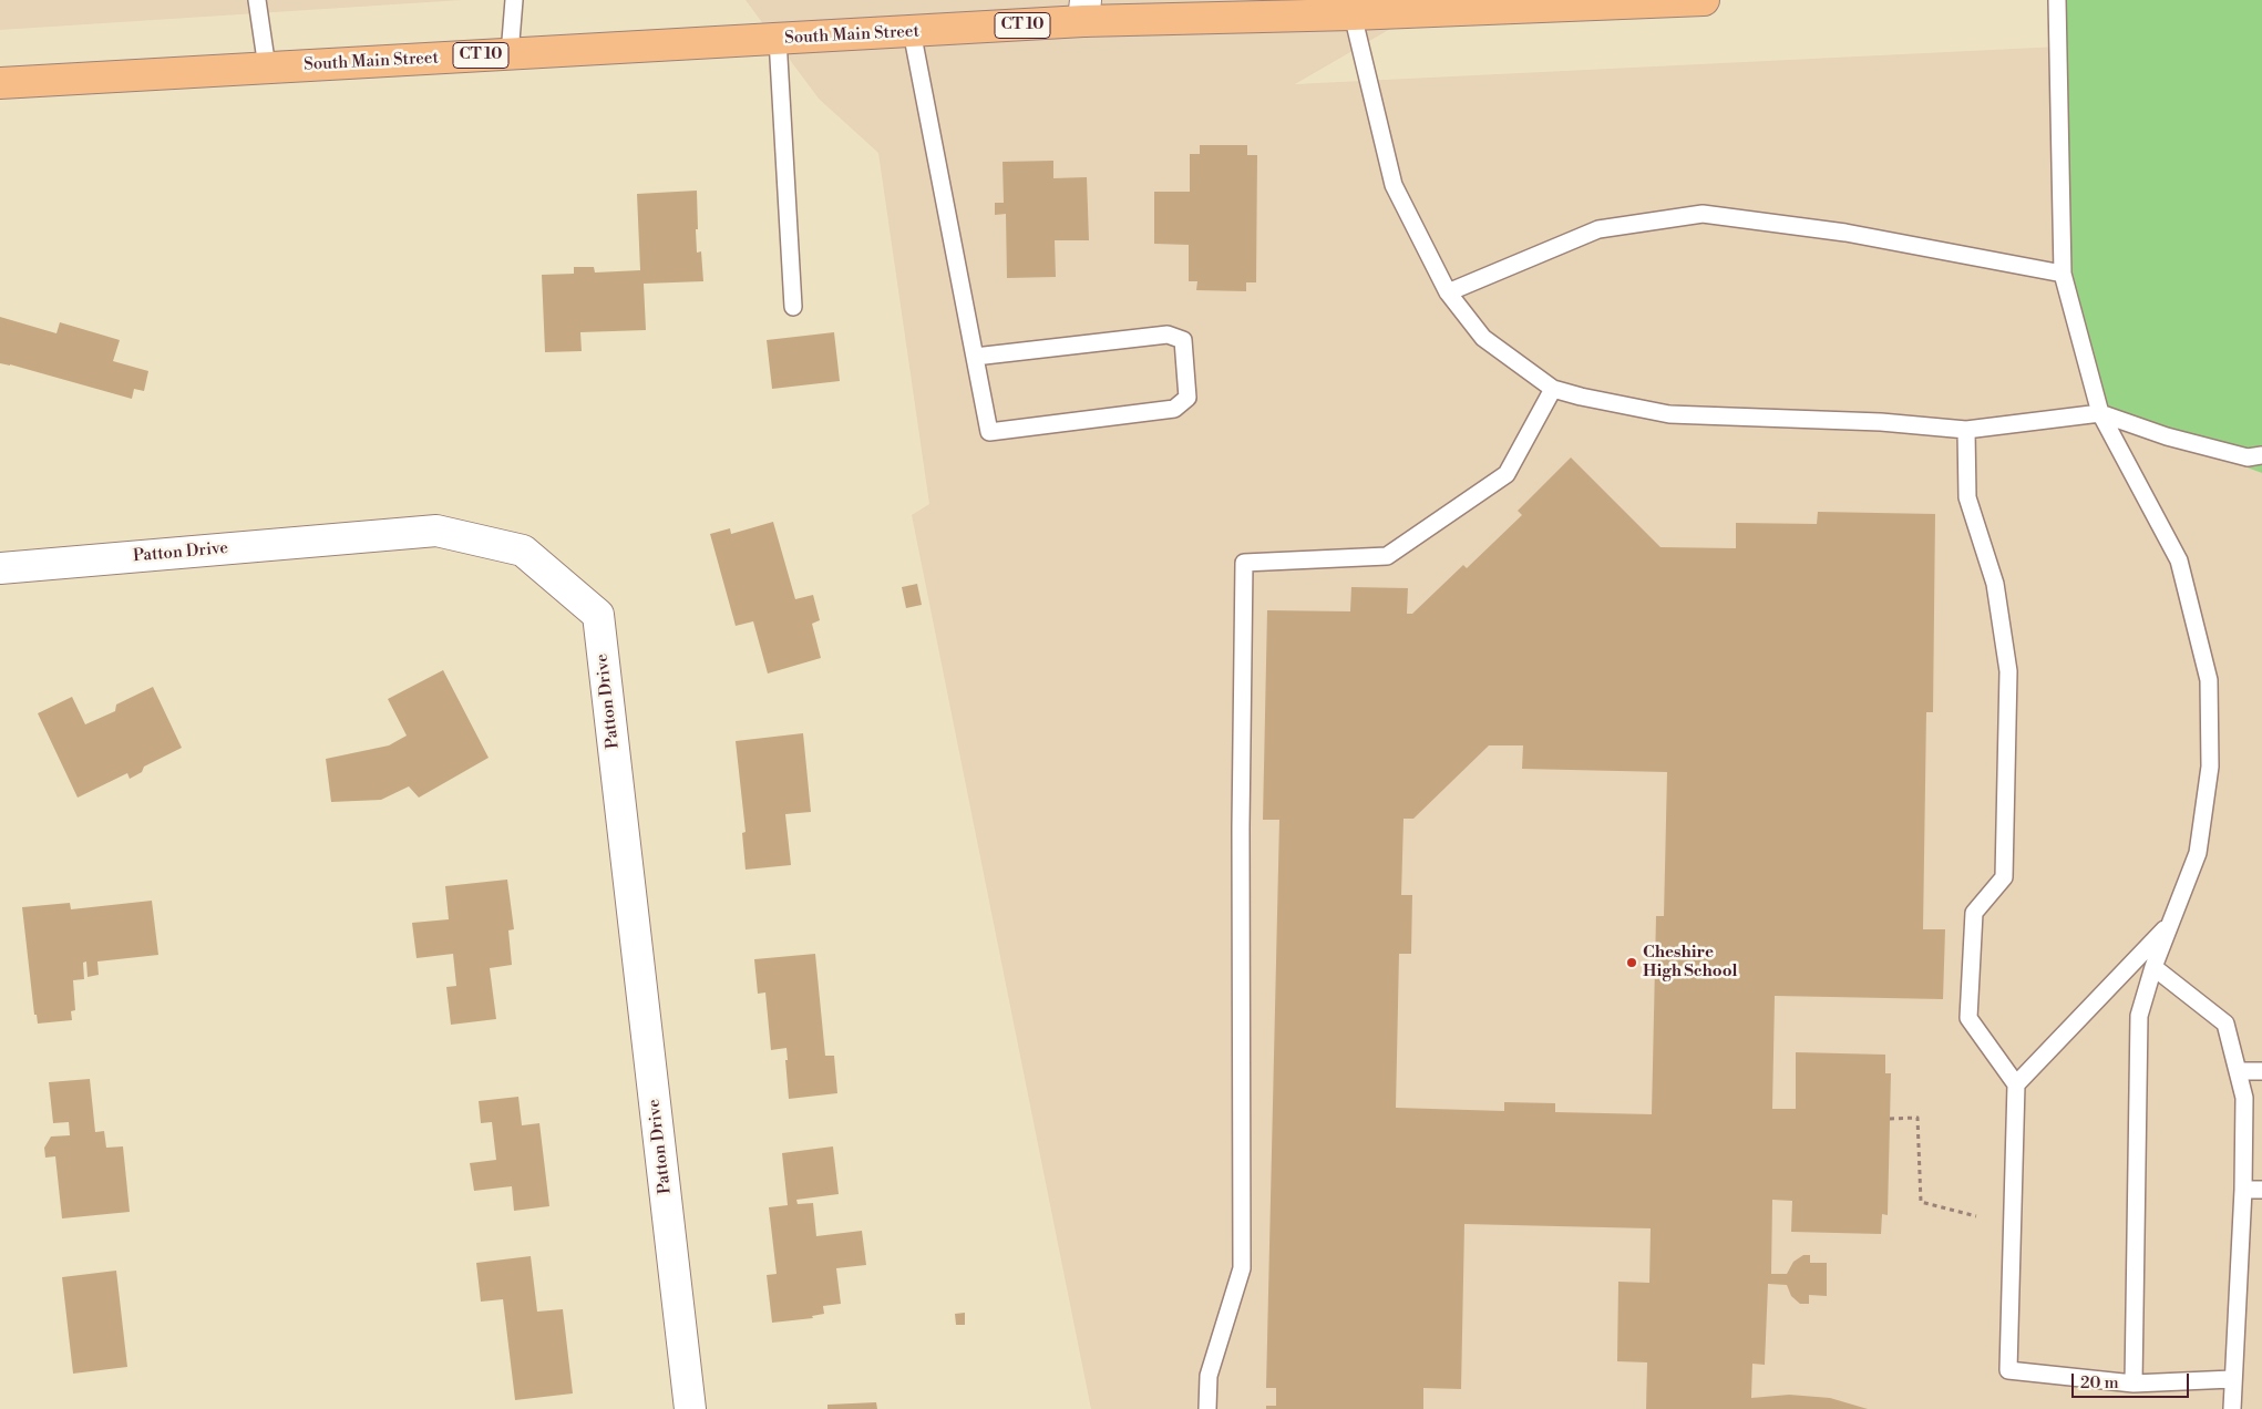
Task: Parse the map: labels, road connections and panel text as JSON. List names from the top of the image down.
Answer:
{
  "streets": {
    "highway": ["CT 10", "South Main Street"],
    "street": ["Patton Drive"]
  },
  "places": ["Cheshire High School"],
  "scale_bar": "20 m"
}
